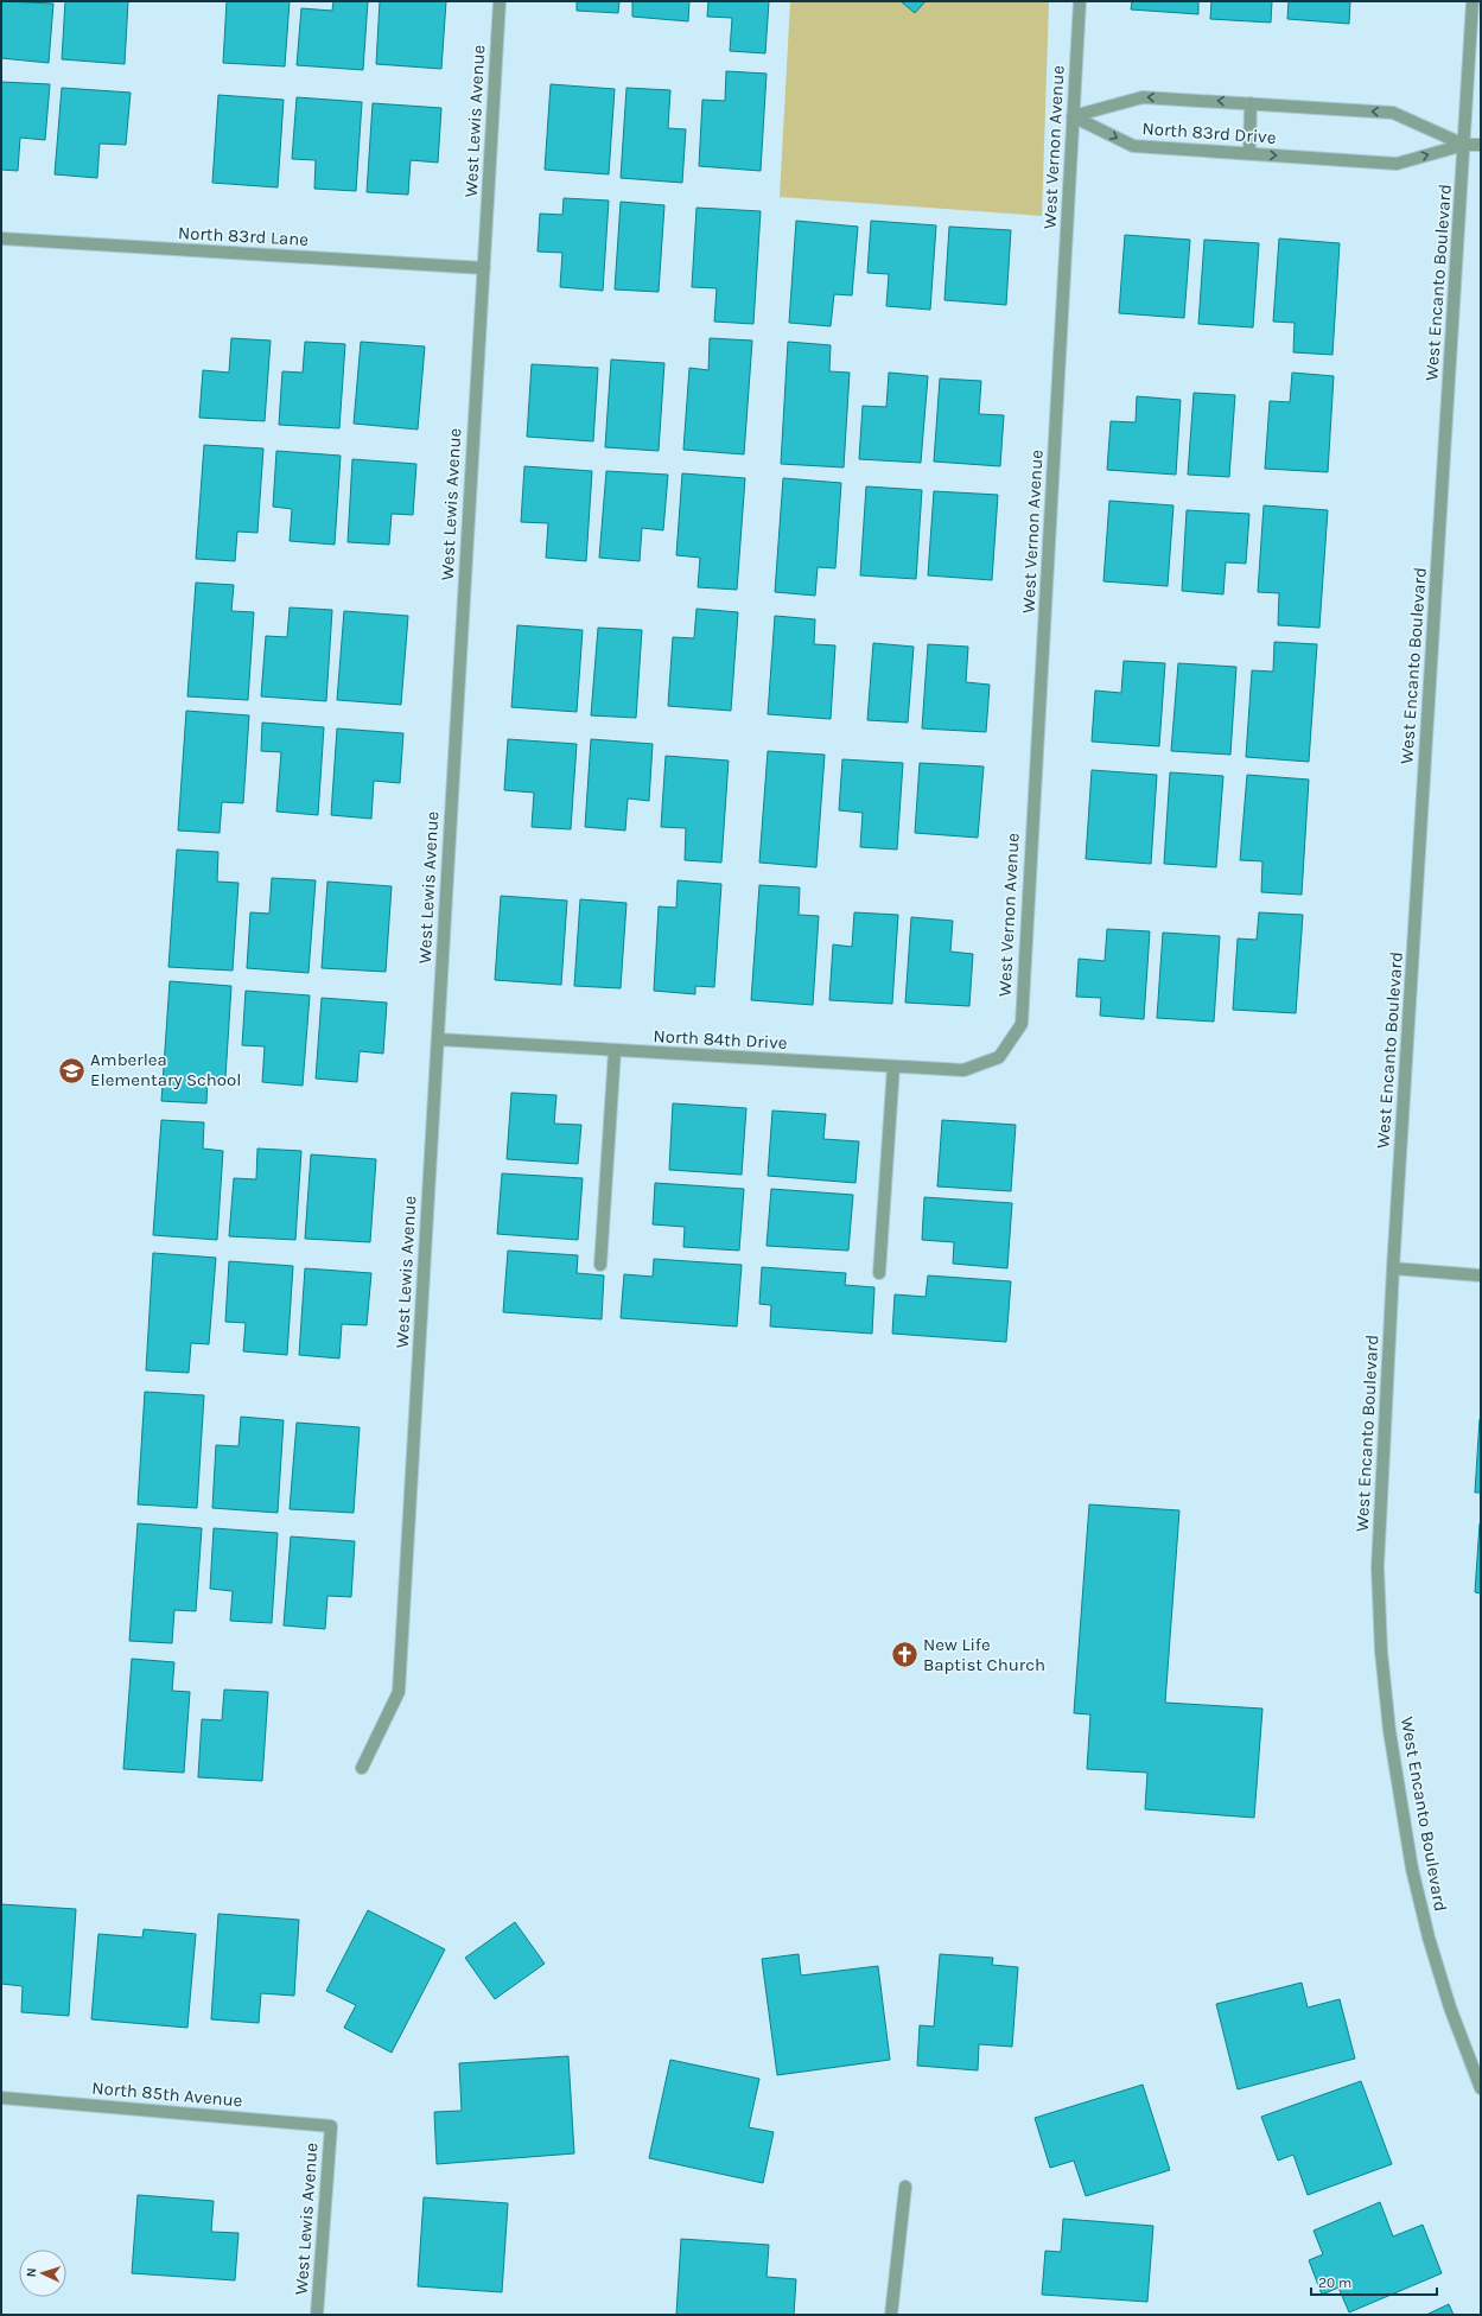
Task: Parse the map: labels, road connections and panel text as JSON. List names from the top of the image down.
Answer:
{
  "streets": {
    "street": [
      "West Lewis Avenue",
      "North 83rd Drive",
      "West Vernon Avenue",
      "North 83rd Lane",
      "West Encanto Boulevard",
      "North 84th Drive",
      "North 85th Avenue"
    ]
  },
  "crossings": [
    ["West Lewis Avenue", "North 83rd Lane"],
    ["West Lewis Avenue", "North 84th Drive"],
    ["West Lewis Avenue", "North 85th Avenue"],
    ["North 83rd Drive", "West Vernon Avenue"],
    ["North 83rd Drive", "West Encanto Boulevard"],
    ["West Vernon Avenue", "North 84th Drive"]
  ],
  "places": {
    "school or university": ["Amberlea Elementary School"],
    "church": ["New Life Baptist Church"]
  },
  "scale_bar": "20 m",
  "north": "left"
}
